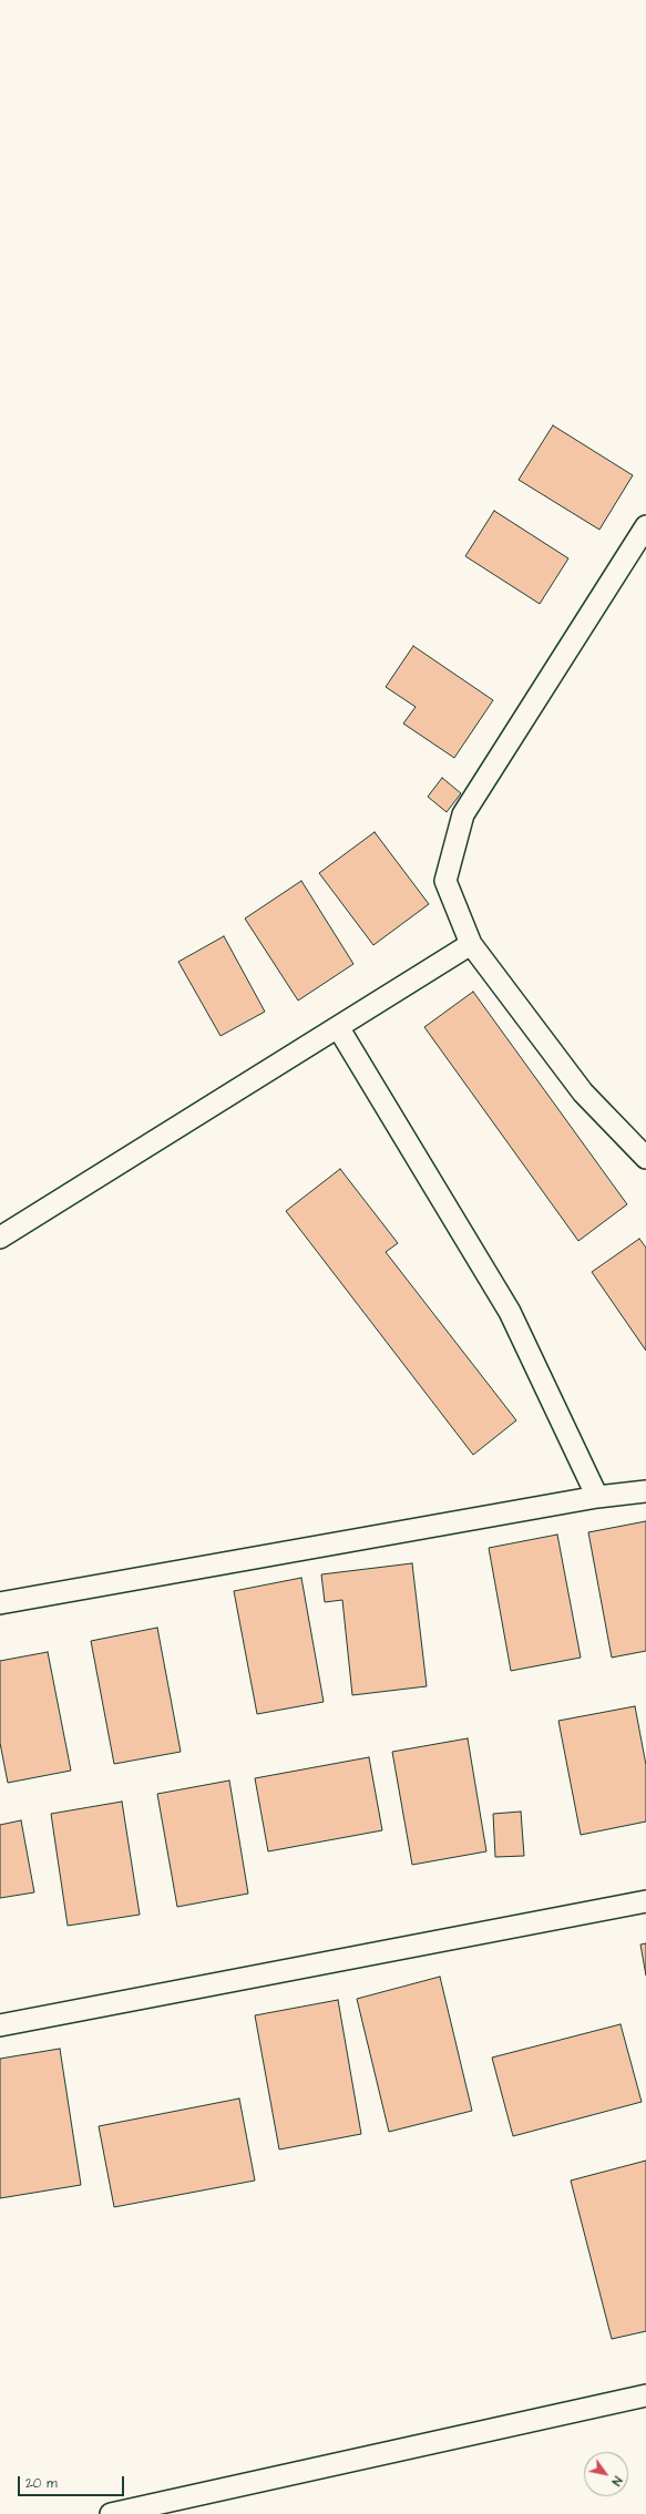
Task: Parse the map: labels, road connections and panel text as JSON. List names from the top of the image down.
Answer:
{
  "scale_bar": "20 m",
  "north": "bottom right"
}
